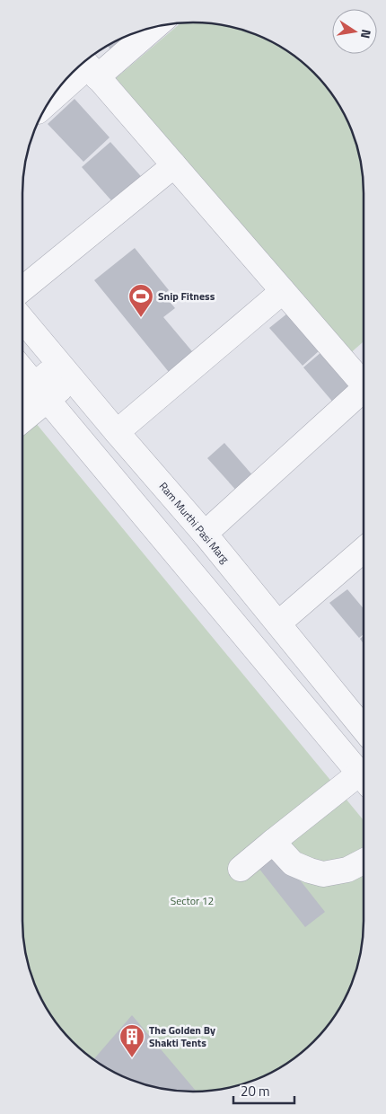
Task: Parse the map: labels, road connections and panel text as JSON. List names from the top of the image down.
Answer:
{
  "streets": {
    "street": ["Ram Murthi Pasi Marg"]
  },
  "parks": ["Sector 12"],
  "places": {
    "sports": ["Snip Fitness"],
    "building": ["The Golden By Shakti Tents"]
  },
  "scale_bar": "20 m",
  "north": "right"
}
